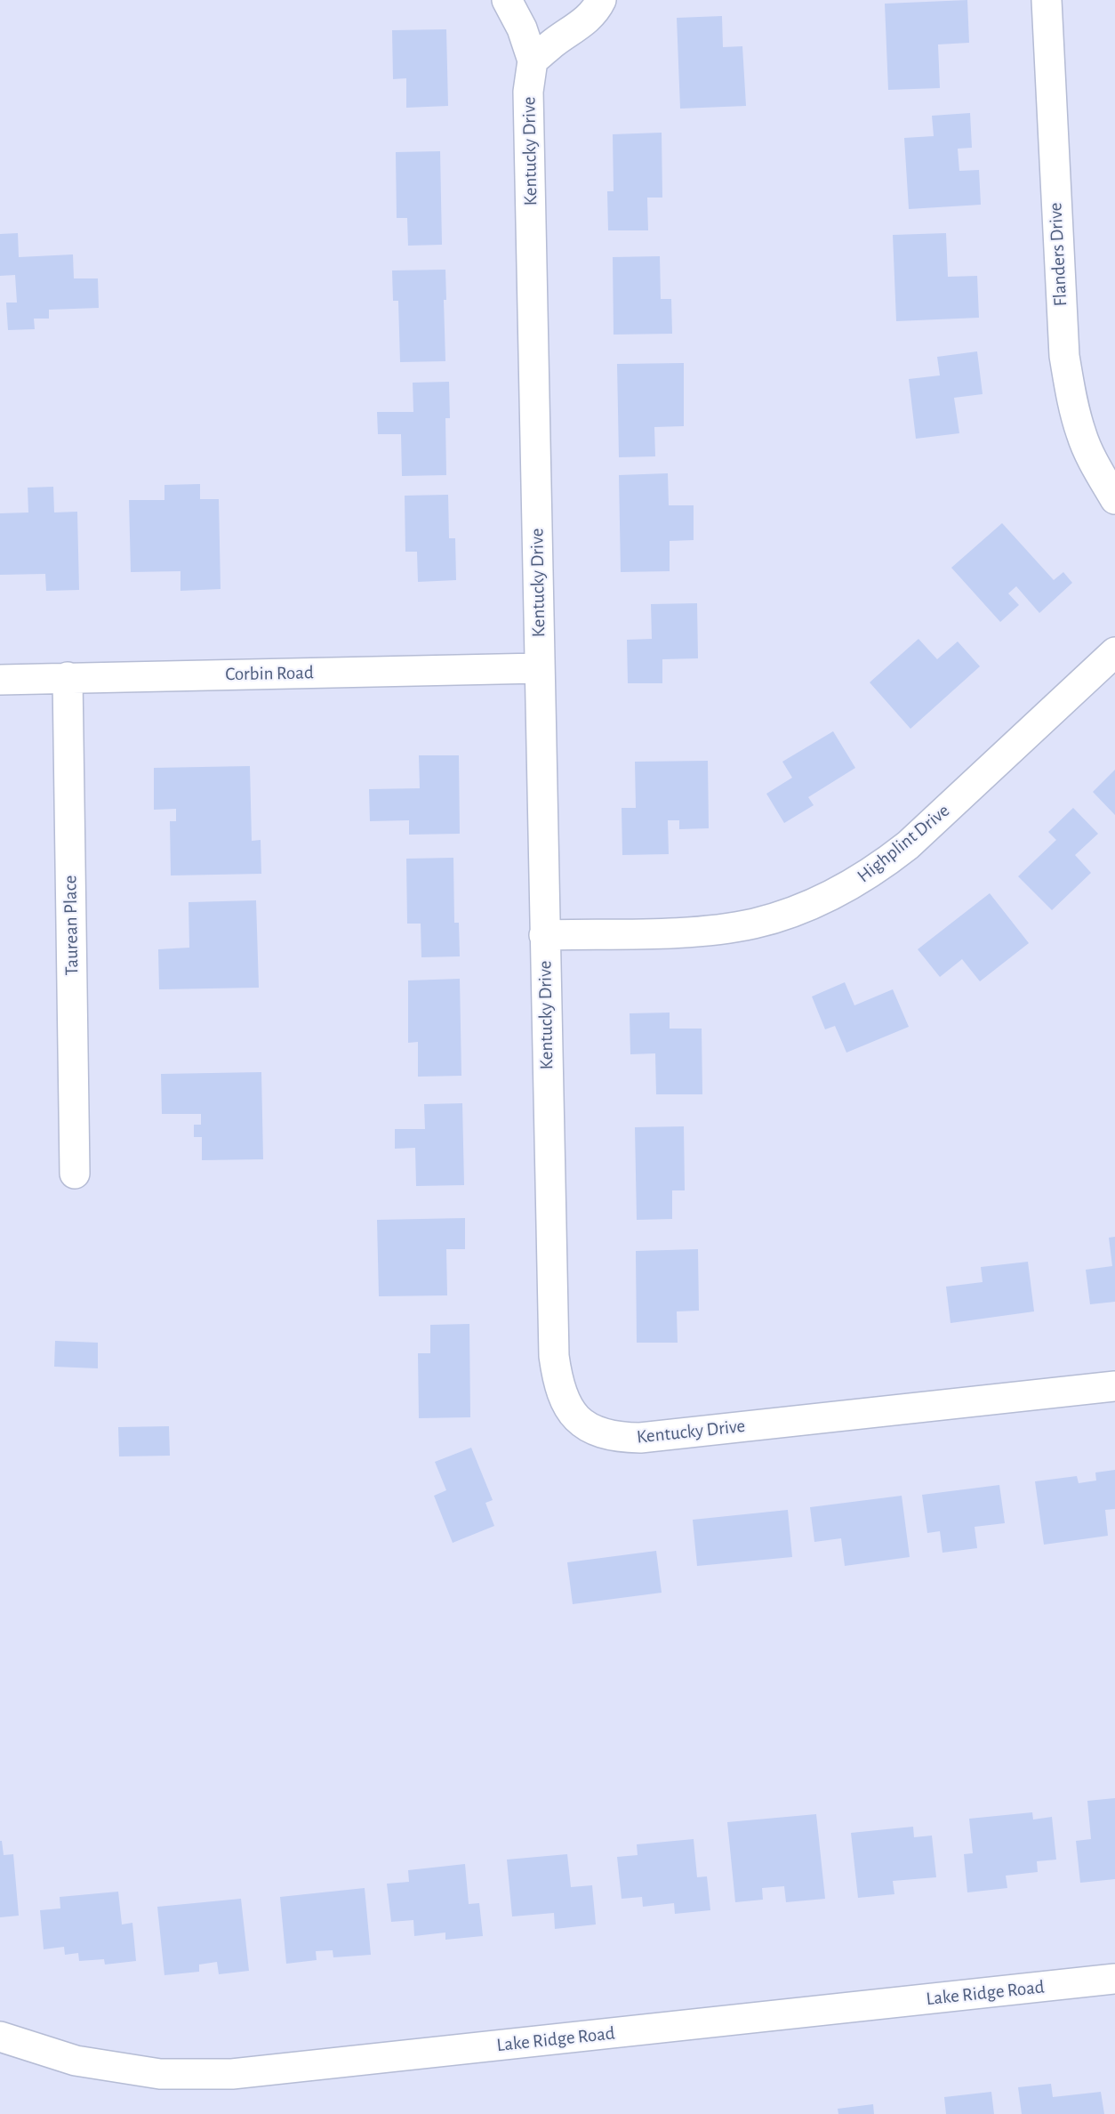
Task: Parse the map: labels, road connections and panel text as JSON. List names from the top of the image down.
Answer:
{
  "streets": {
    "street": [
      "Kentucky Drive",
      "Flanders Drive",
      "Corbin Road",
      "Highplint Drive",
      "Taurean Place",
      "Lake Ridge Road"
    ]
  },
  "crossings": [
    ["Kentucky Drive", "Corbin Road"],
    ["Kentucky Drive", "Highplint Drive"],
    ["Corbin Road", "Taurean Place"]
  ]
}
